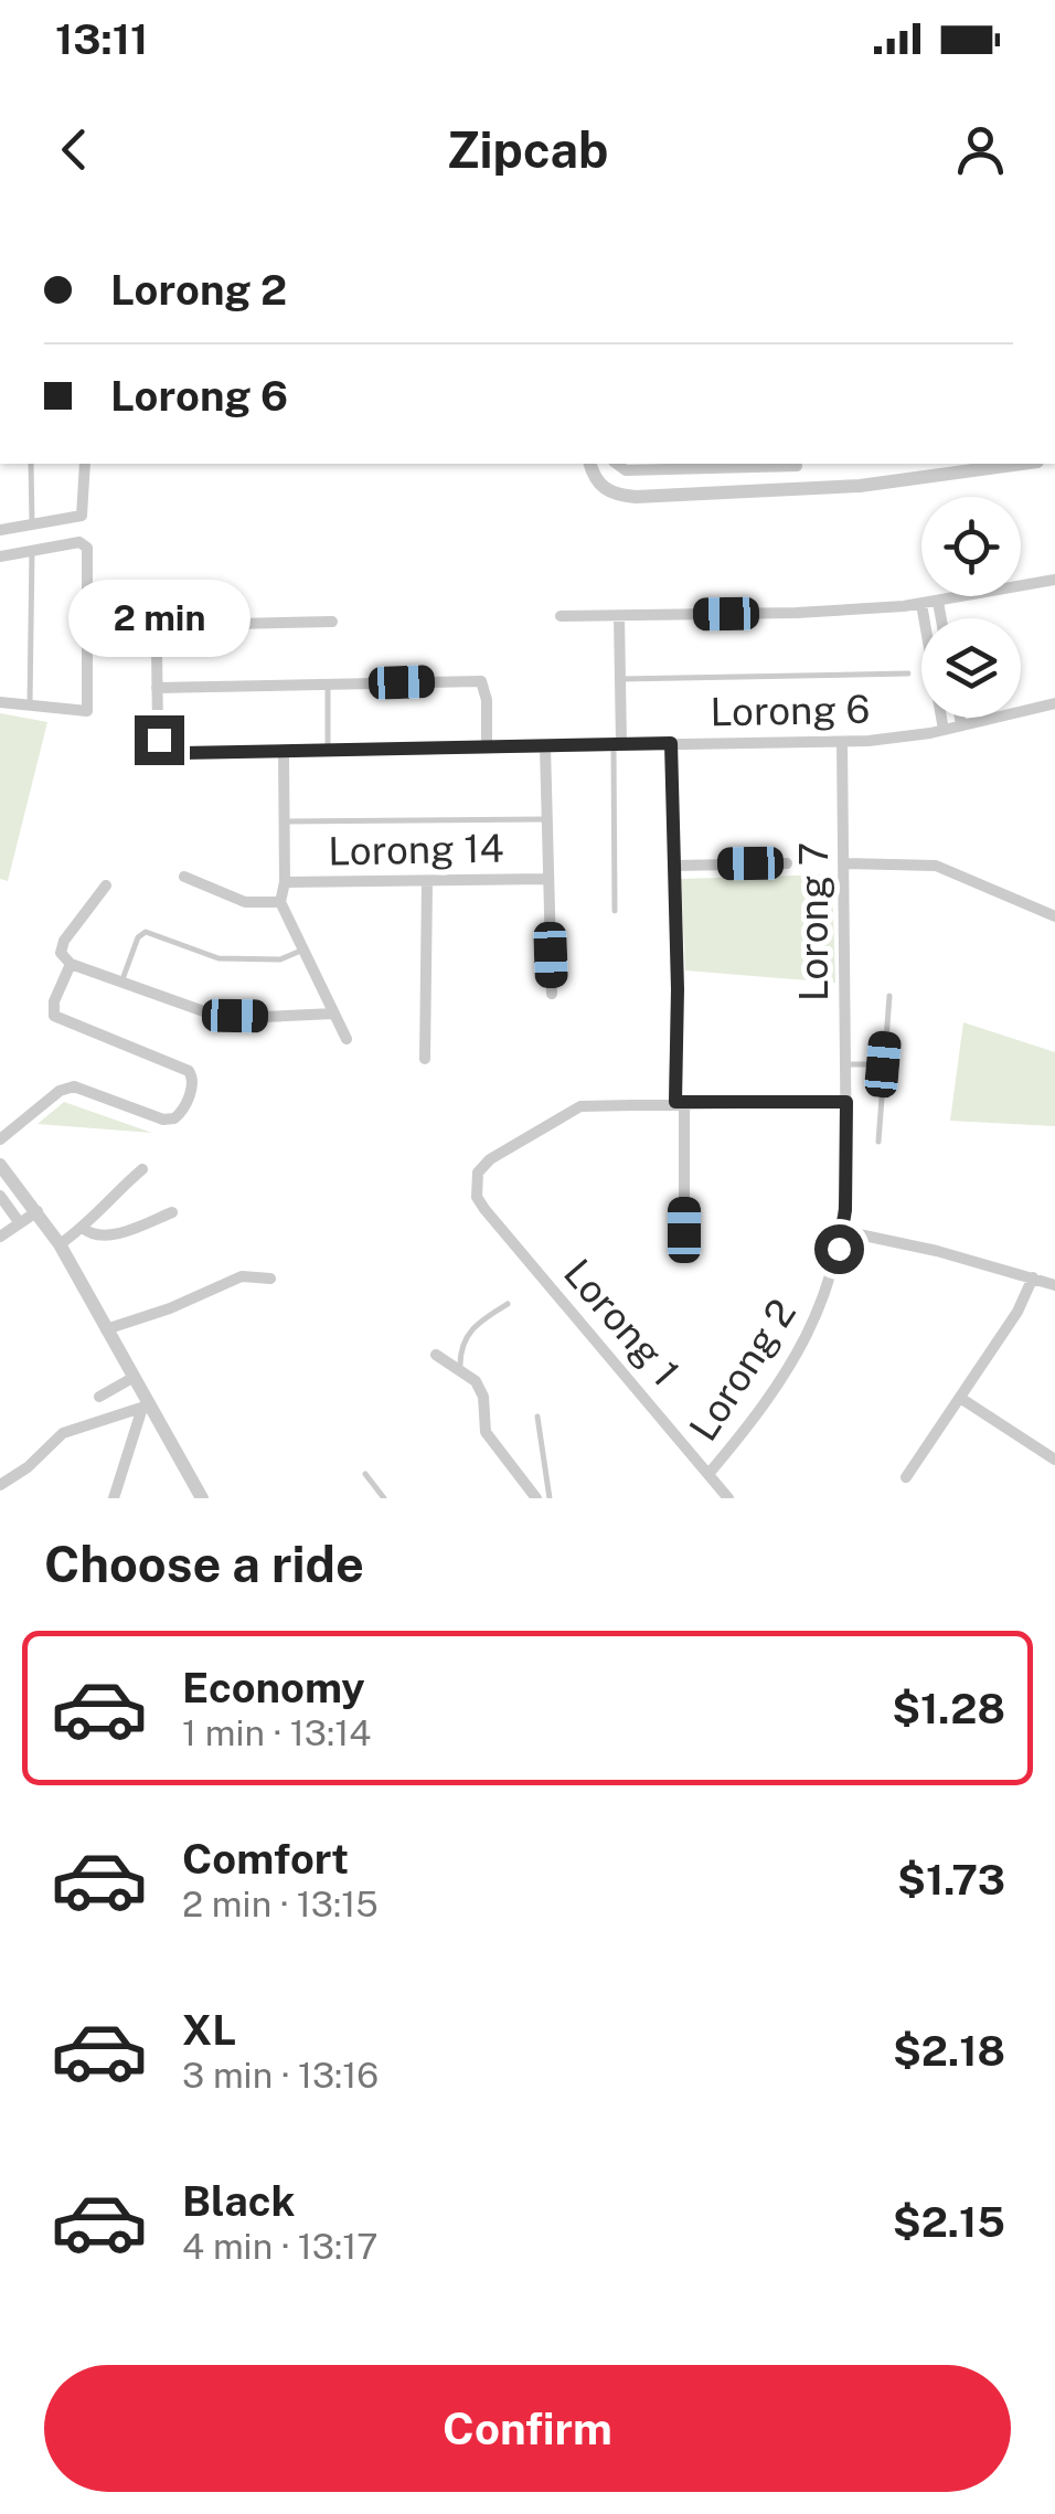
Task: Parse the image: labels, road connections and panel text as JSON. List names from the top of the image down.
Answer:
{
  "streets": {
    "street": [
      "Lorong 6",
      "Lorong 14",
      "Lorong 7",
      "Lorong 1",
      "Lorong 2"
    ]
  },
  "crossings": [
    ["Lorong 6", "Lorong 7"],
    ["Lorong 7", "Lorong 2"],
    ["Lorong 1", "Lorong 2"]
  ],
  "page": {
    "status": "13:11",
    "header": "Zipcab",
    "banner": ["Lorong 2", "Lorong 6"],
    "bubble": "2 min",
    "heading": "Choose a ride",
    "list": [
      {
        "name": "Economy",
        "note": "1 min · 13:14",
        "value": "$1.28"
      },
      {
        "name": "Comfort",
        "note": "2 min · 13:15",
        "value": "$1.73"
      },
      {
        "name": "XL",
        "note": "3 min · 13:16",
        "value": "$2.18"
      },
      {
        "name": "Black",
        "note": "4 min · 13:17",
        "value": "$2.15"
      }
    ],
    "buttons": "Confirm"
  }
}
